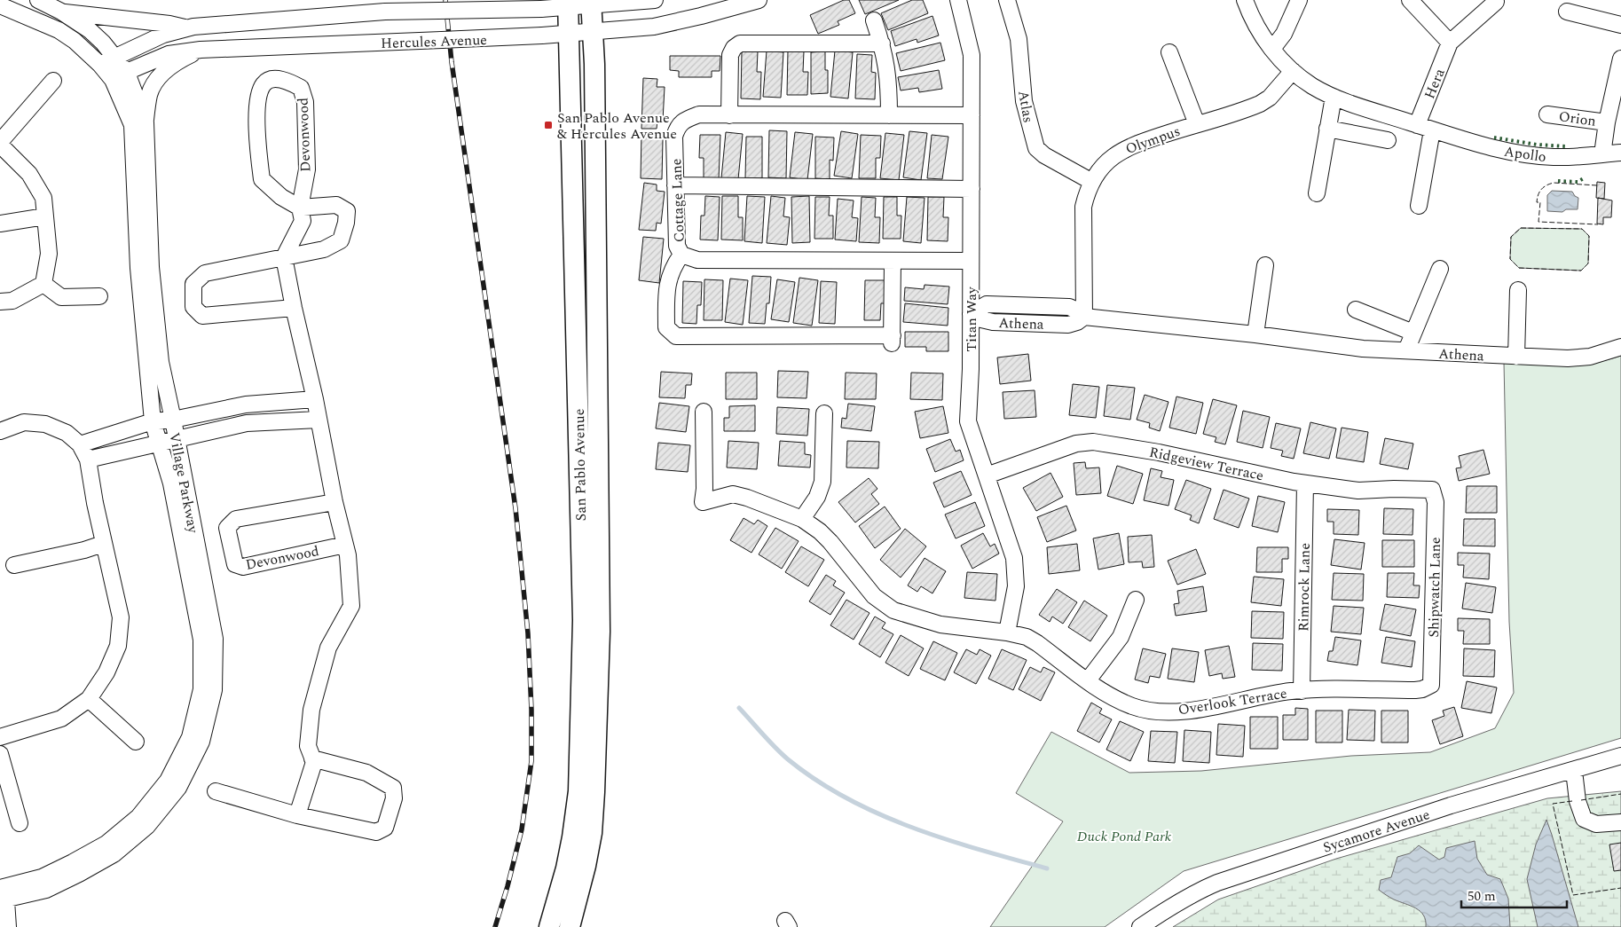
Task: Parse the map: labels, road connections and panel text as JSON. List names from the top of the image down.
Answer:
{
  "streets": {
    "main road": ["San Pablo Avenue"],
    "street": [
      "Hercules Avenue",
      "Hera",
      "Atlas",
      "Orion",
      "Devonwood",
      "Olympus",
      "Apollo",
      "Cottage Lane",
      "Titan Way",
      "Athena",
      "Ridgeview Terrace",
      "Village Parkway",
      "Rimrock Lane",
      "Shipwatch Lane",
      "Overlook Terrace",
      "Sycamore Avenue"
    ]
  },
  "crossings": [
    ["Hercules Avenue", "San Pablo Avenue"],
    ["Hercules Avenue", "Village Parkway"],
    ["Hera", "Apollo"],
    ["Atlas", "Olympus"],
    ["Orion", "Apollo"],
    ["Olympus", "Apollo"],
    ["Olympus", "Athena"],
    ["Cottage Lane", "Titan Way"],
    ["Titan Way", "Athena"],
    ["Titan Way", "Ridgeview Terrace"],
    ["Titan Way", "Overlook Terrace"],
    ["Ridgeview Terrace", "Rimrock Lane"],
    ["Ridgeview Terrace", "Shipwatch Lane"],
    ["Rimrock Lane", "Overlook Terrace"],
    ["Shipwatch Lane", "Overlook Terrace"]
  ],
  "parks": ["Duck Pond Park"],
  "places": {
    "transit": ["San Pablo Avenue & Hercules Avenue"]
  },
  "scale_bar": "50 m"
}
